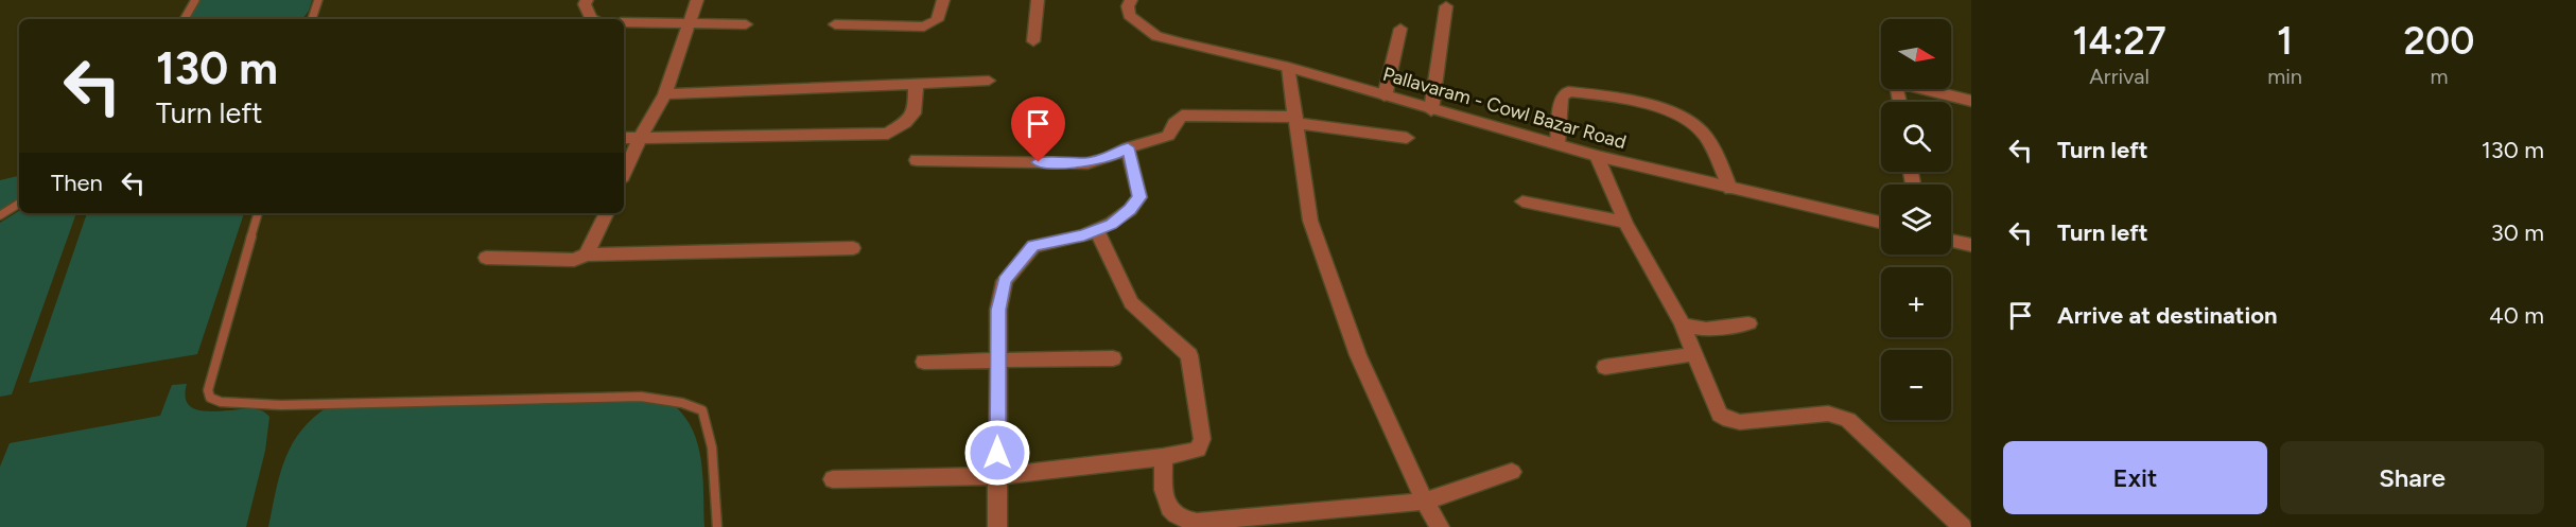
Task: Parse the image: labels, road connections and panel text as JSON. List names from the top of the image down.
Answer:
{
  "streets": {
    "street": ["Pallavaram - Cowl Bazar Road"]
  },
  "north": "right",
  "page": {
    "eta": [
      "14:27",
      "Arrival",
      "1",
      "min",
      "200",
      "m"
    ],
    "map_buttons": ["+", "−"],
    "turn": ["130 m", "Turn left"],
    "list": [
      {
        "name": "Turn left",
        "value": "130 m"
      },
      {
        "name": "Turn left",
        "value": "30 m"
      },
      {
        "name": "Arrive at destination",
        "value": "40 m"
      }
    ],
    "then": "Then",
    "buttons": ["Exit", "Share"]
  }
}
